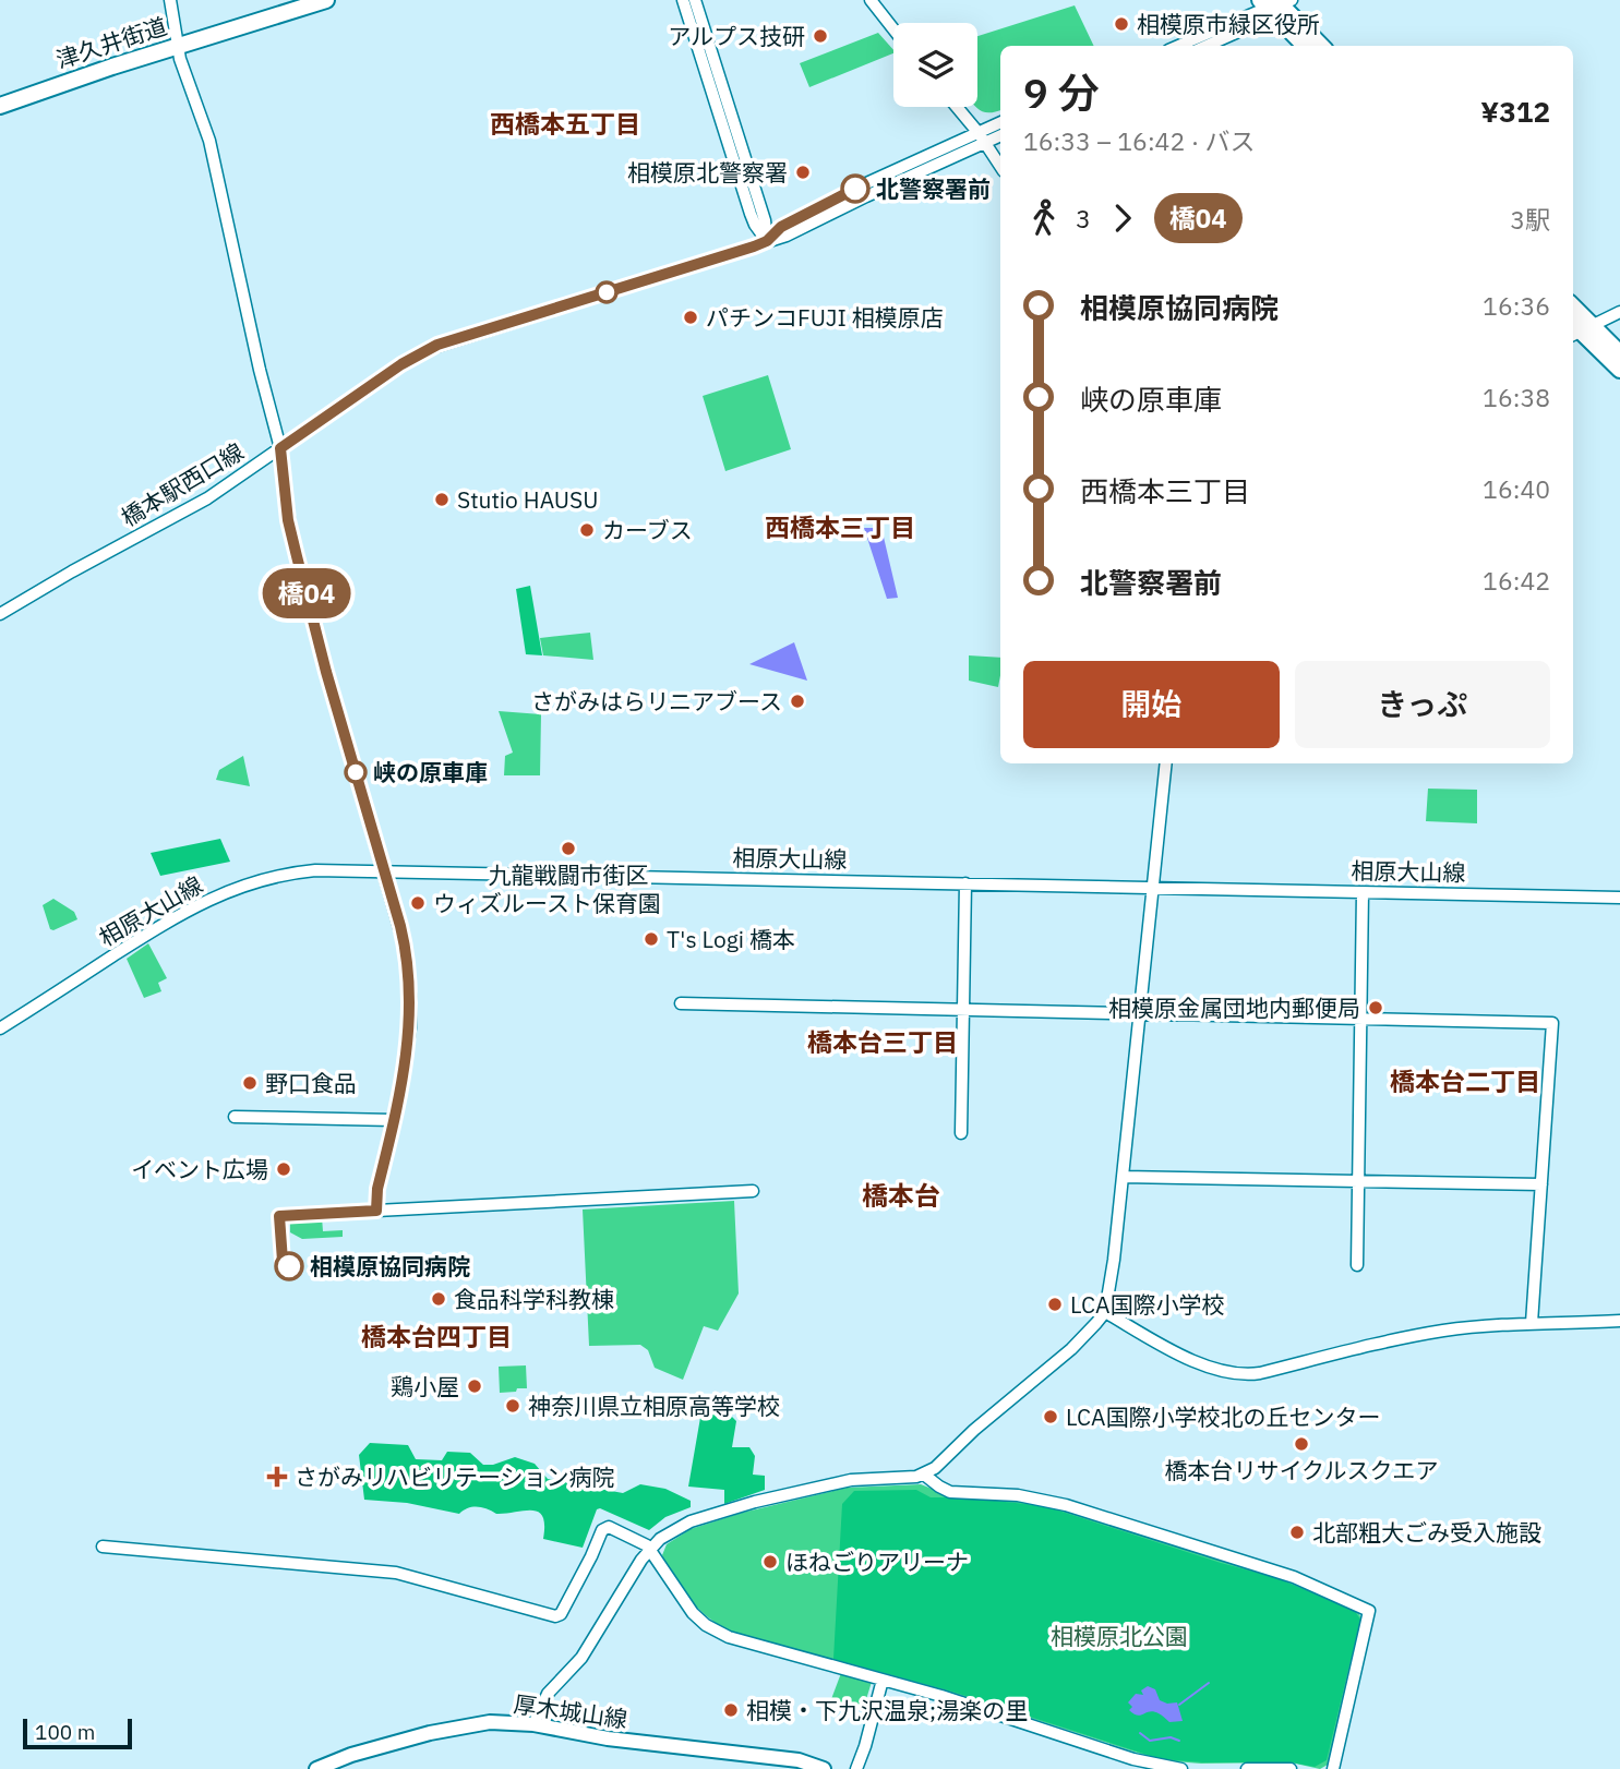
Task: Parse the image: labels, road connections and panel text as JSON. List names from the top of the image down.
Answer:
{
  "streets": {
    "highway": ["津久井街道"],
    "main road": ["厚木城山線"],
    "street": ["橋本駅西口線", "相原大山線"]
  },
  "districts": [
    "西橋本五丁目",
    "西橋本三丁目",
    "橋本台三丁目",
    "橋本台二丁目",
    "橋本台",
    "橋本台四丁目"
  ],
  "parks": ["相模原北公園"],
  "places": {
    "other": [
      "相模原市緑区役所",
      "アルプス技研",
      "相模原北警察署",
      "北警察署前",
      "パチンコFUJI 相模原店",
      "Stutio HAUSU",
      "カーブス",
      "さがみはらリニアブース",
      "峡の原車庫",
      "九龍戦闘市街区",
      "ウィズルースト保育園",
      "T's Logi 橋本",
      "相模原金属団地内郵便局",
      "野口食品",
      "イベント広場",
      "相模原協同病院",
      "食品科学科教棟",
      "LCA国際小学校",
      "鶏小屋",
      "神奈川県立相原高等学校",
      "LCA国際小学校北の丘センター",
      "橋本台リサイクルスクエア",
      "北部粗大ごみ受入施設",
      "ほねごりアリーナ",
      "相模・下九沢温泉;湯楽の里"
    ],
    "health": ["さがみリハビリテーション病院"]
  },
  "lines": ["bus line 橋04"],
  "scale_bar": "100 m",
  "page": {
    "on_map": "橋04",
    "heading": ["9 分", "16:33 – 16:42 · バス", "¥312"],
    "legs": ["3", "橋04", "3駅"],
    "list": [
      {
        "name": "相模原協同病院",
        "value": "16:36"
      },
      {
        "name": "峡の原車庫",
        "value": "16:38"
      },
      {
        "name": "西橋本三丁目",
        "value": "16:40"
      },
      {
        "name": "北警察署前",
        "value": "16:42"
      }
    ],
    "buttons": ["開始", "きっぷ"],
    "scale": "100 m"
  }
}
